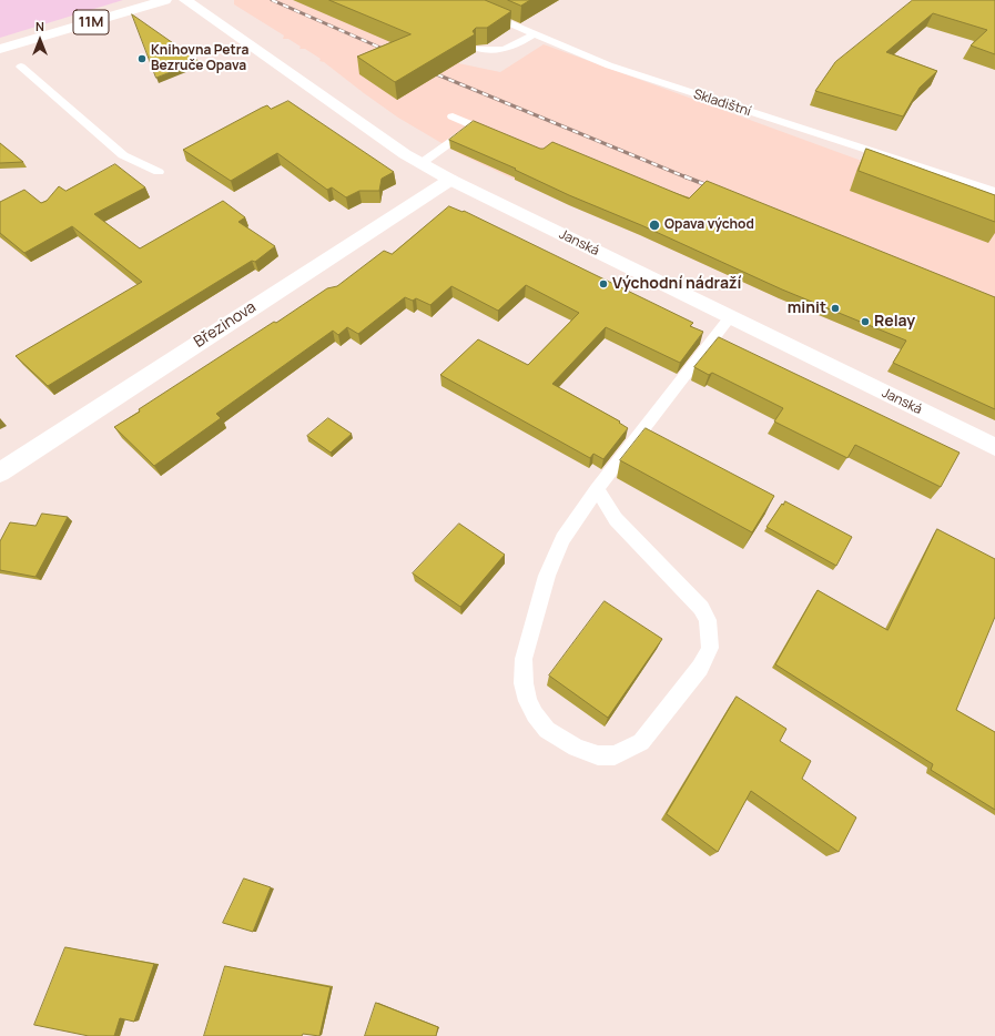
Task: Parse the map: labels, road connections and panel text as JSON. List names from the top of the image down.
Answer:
{
  "streets": {
    "main road": ["11M", "Janská", "Březinova"],
    "lane": ["Skladištní"]
  },
  "crossings": [
    ["Janská", "Březinova"]
  ],
  "places": [
    "Knihovna Petra Bezruče Opava",
    "Opava východ",
    "Východní nádraží",
    "minit",
    "Relay"
  ],
  "north": "top"
}
